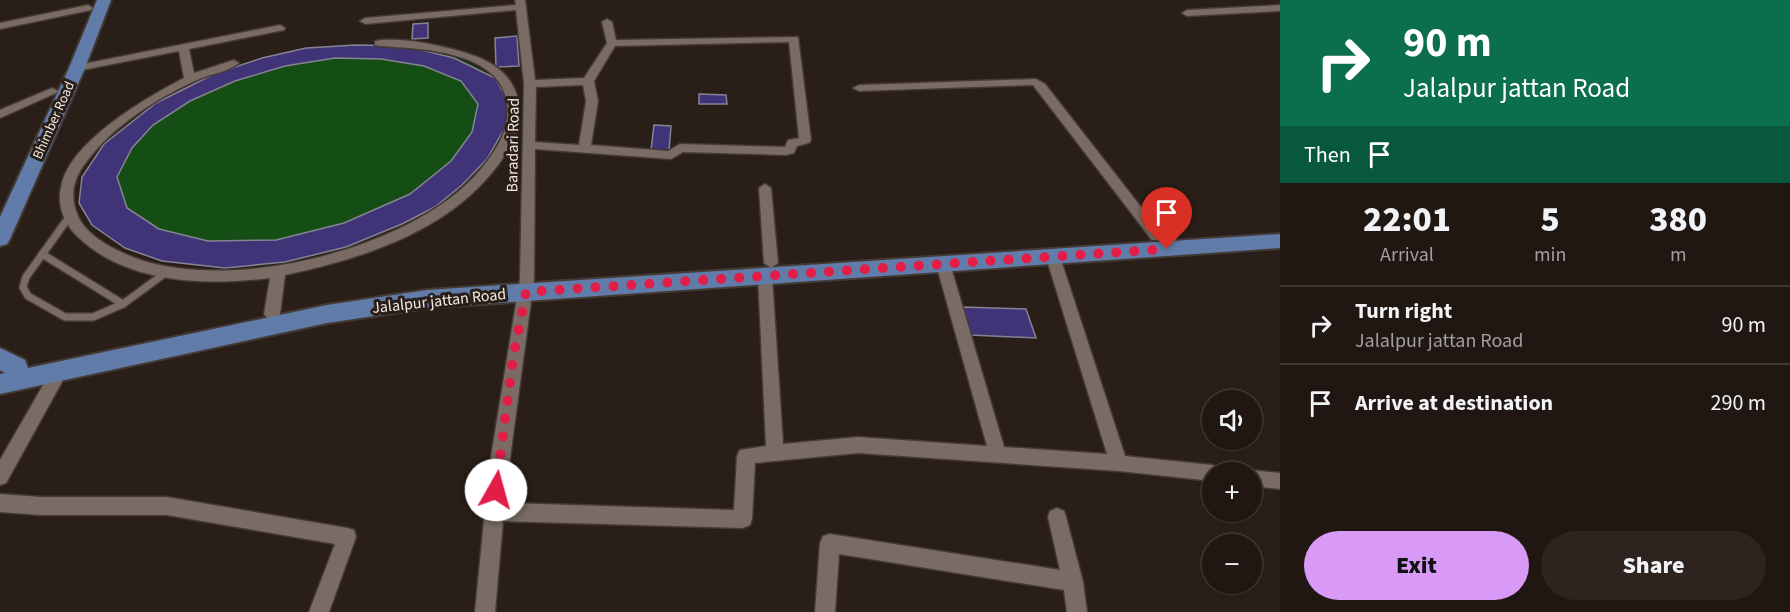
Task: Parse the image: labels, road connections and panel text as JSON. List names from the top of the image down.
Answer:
{
  "streets": {
    "main road": ["Bhimber Road", "Jalalpur jattan Road"],
    "street": ["Baradari Road"]
  },
  "crossings": [
    ["Baradari Road", "Jalalpur jattan Road"]
  ],
  "page": {
    "turn": ["90 m", "Jalalpur jattan Road"],
    "then": "Then",
    "eta": [
      "22:01",
      "Arrival",
      "5",
      "min",
      "380",
      "m"
    ],
    "list": [
      {
        "name": "Turn right",
        "note": "Jalalpur jattan Road",
        "value": "90 m"
      },
      {
        "name": "Arrive at destination",
        "value": "290 m"
      }
    ],
    "map_buttons": ["+", "−"],
    "buttons": ["Exit", "Share"]
  }
}
